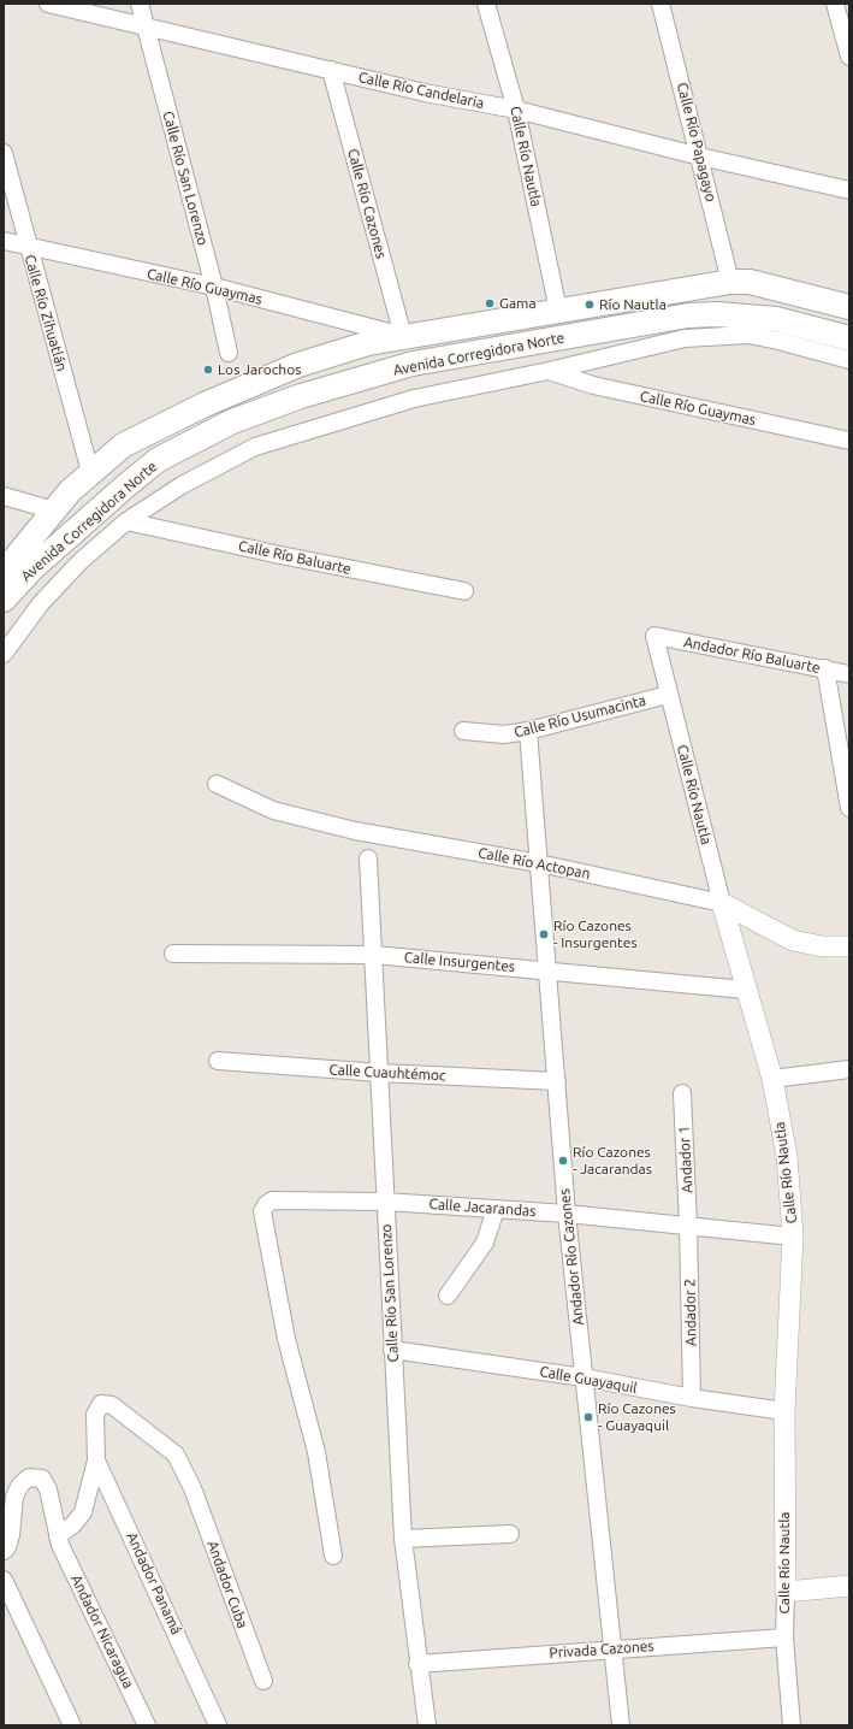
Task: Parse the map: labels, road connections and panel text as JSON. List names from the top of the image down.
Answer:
{
  "streets": {
    "main road": ["Avenida Corregidora Norte"],
    "street": [
      "Calle Río Candelaria",
      "Calle Río Papagayo",
      "Calle Río Nautla",
      "Calle Río San Lorenzo",
      "Calle Río Cazones",
      "Calle Río Guaymas",
      "Calle Río Zihuatlán",
      "Calle Río Baluarte",
      "Andador Río Baluarte",
      "Calle Río Usumacinta",
      "Calle Río Actopan",
      "Calle Insurgentes",
      "Calle Cuauhtémoc",
      "Andador 1",
      "Calle Jacarandas",
      "Andador Río Cazones",
      "Andador 2",
      "Calle Guayaquil",
      "Andador Panamá",
      "Andador Cuba",
      "Andador Nicaragua",
      "Privada Cazones"
    ]
  },
  "crossings": [
    ["Calle Río Candelaria", "Calle Río Papagayo"],
    ["Calle Río Candelaria", "Calle Río Nautla"],
    ["Calle Río Candelaria", "Calle Río San Lorenzo"],
    ["Calle Río Candelaria", "Calle Río Cazones"],
    ["Calle Río Papagayo", "Avenida Corregidora Norte"],
    ["Calle Río Nautla", "Avenida Corregidora Norte"],
    ["Calle Río Nautla", "Andador Río Baluarte"],
    ["Calle Río Nautla", "Calle Río Usumacinta"],
    ["Calle Río Nautla", "Calle Río Actopan"],
    ["Calle Río Nautla", "Calle Insurgentes"],
    ["Calle Río Nautla", "Calle Jacarandas"],
    ["Calle Río Nautla", "Calle Guayaquil"],
    ["Calle Río Nautla", "Privada Cazones"],
    ["Calle Río San Lorenzo", "Calle Río Guaymas"],
    ["Calle Río San Lorenzo", "Calle Insurgentes"],
    ["Calle Río San Lorenzo", "Calle Cuauhtémoc"],
    ["Calle Río San Lorenzo", "Calle Jacarandas"],
    ["Calle Río San Lorenzo", "Calle Guayaquil"],
    ["Calle Río San Lorenzo", "Privada Cazones"],
    ["Calle Río Cazones", "Calle Río Guaymas"],
    ["Calle Río Cazones", "Avenida Corregidora Norte"],
    ["Calle Río Guaymas", "Calle Río Zihuatlán"],
    ["Calle Río Guaymas", "Avenida Corregidora Norte"],
    ["Calle Río Zihuatlán", "Avenida Corregidora Norte"],
    ["Calle Río Usumacinta", "Andador Río Cazones"],
    ["Calle Río Actopan", "Andador Río Cazones"],
    ["Calle Insurgentes", "Andador Río Cazones"],
    ["Calle Cuauhtémoc", "Andador Río Cazones"],
    ["Andador 1", "Calle Jacarandas"],
    ["Andador 1", "Andador 2"],
    ["Calle Jacarandas", "Andador Río Cazones"],
    ["Calle Jacarandas", "Andador 2"],
    ["Andador Río Cazones", "Calle Guayaquil"],
    ["Andador Río Cazones", "Privada Cazones"],
    ["Andador 2", "Calle Guayaquil"],
    ["Andador Panamá", "Andador Cuba"]
  ],
  "places": [
    "Gama",
    "Río Nautla",
    "Los Jarochos",
    "Río Cazones - Insurgentes",
    "Río Cazones - Jacarandas",
    "Río Cazones - Guayaquil"
  ]
}
